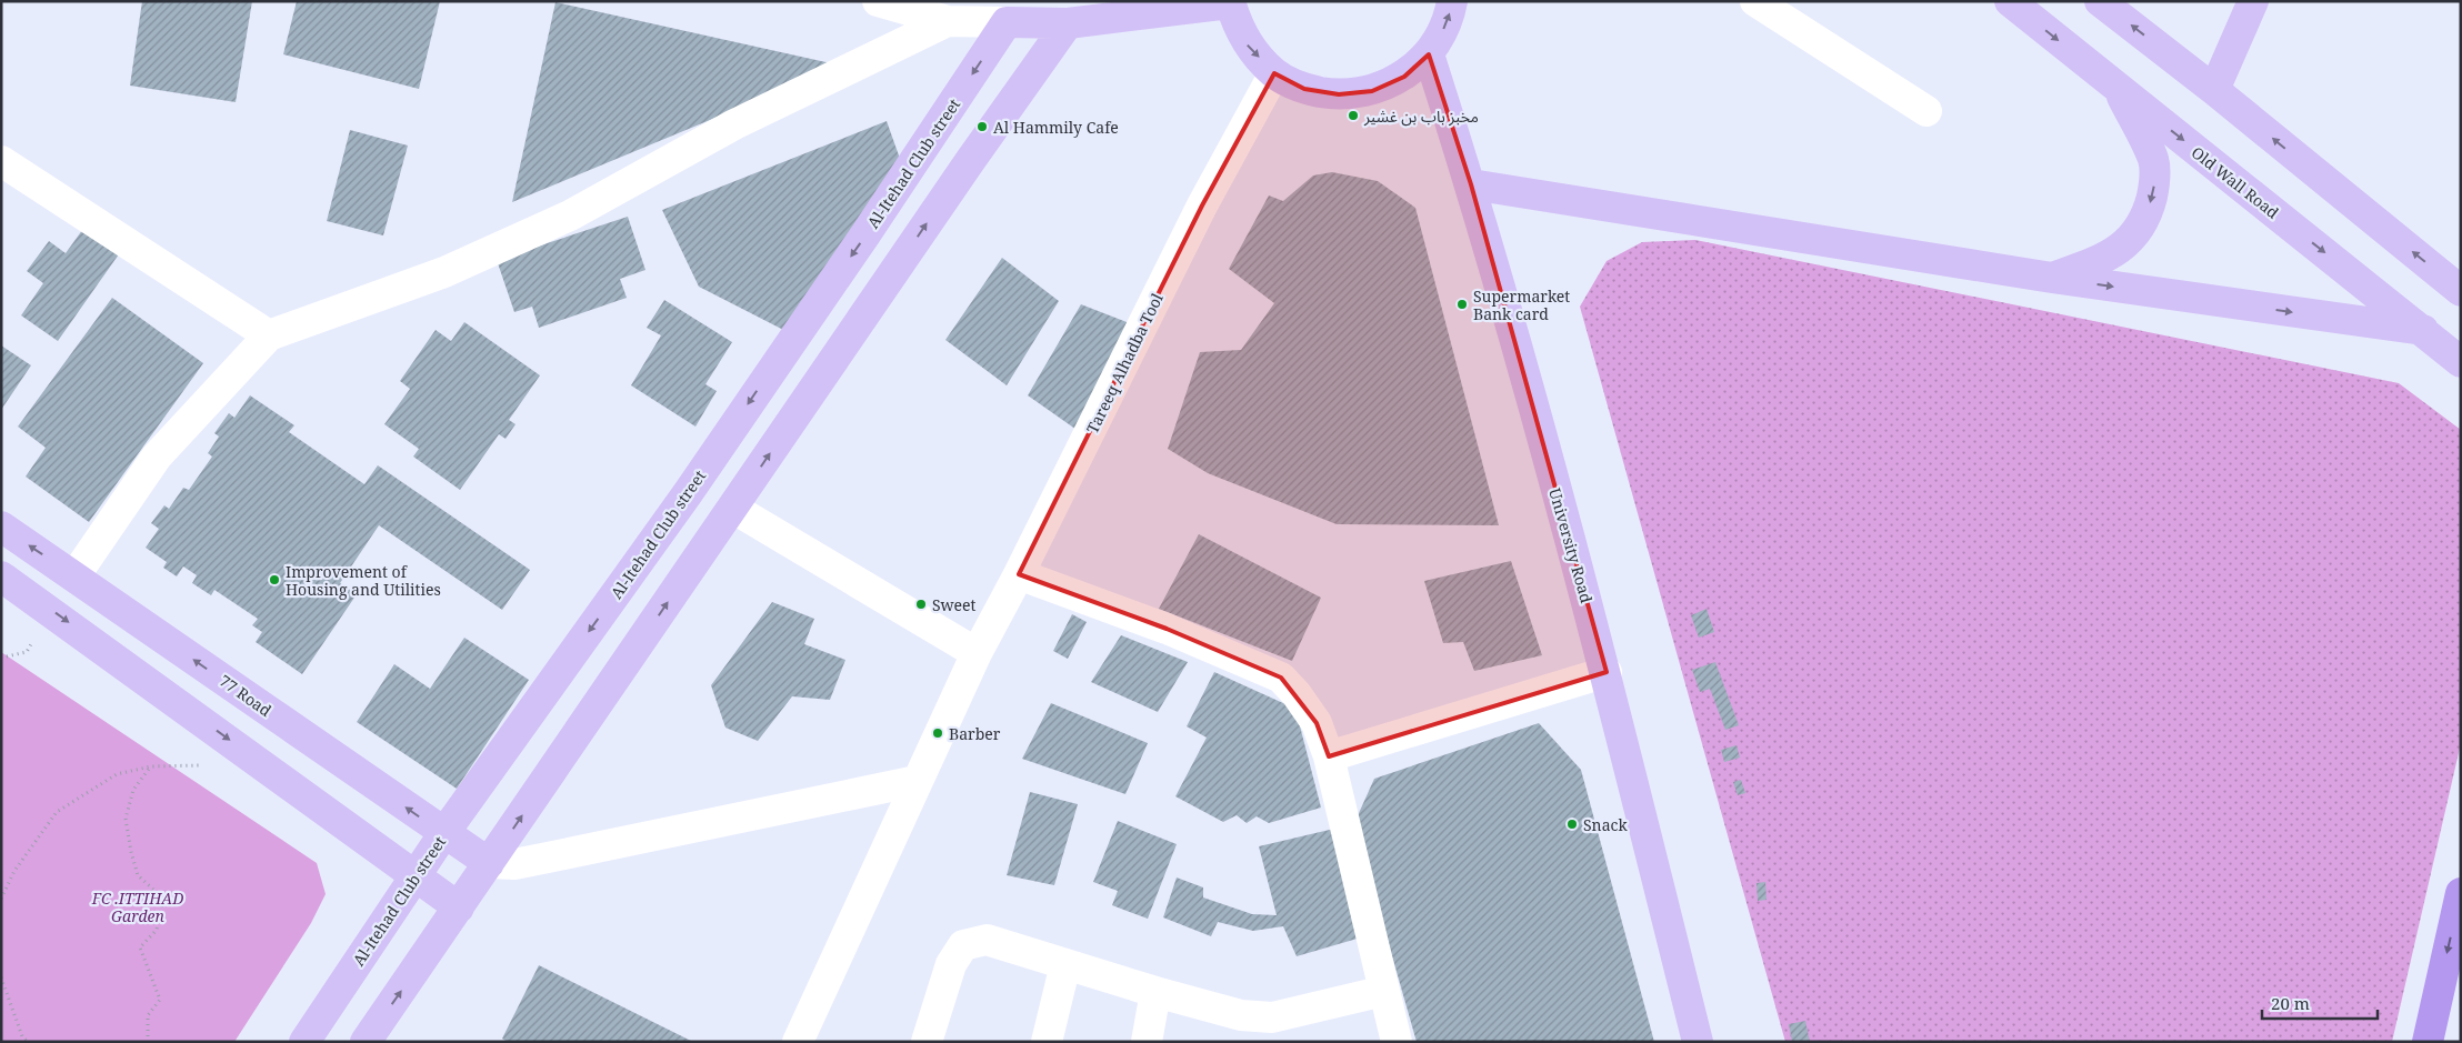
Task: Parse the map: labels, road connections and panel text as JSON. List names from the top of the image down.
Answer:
{
  "streets": {
    "main road": [
      "Al-Itehad Club street",
      "Old Wall Road",
      "University Road",
      "77 Road"
    ],
    "street": ["Tareeq Alhadba Tool"]
  },
  "crossings": [
    ["Al-Itehad Club street", "77 Road"]
  ],
  "parks": ["FC .ITTIHAD Garden"],
  "places": [
    "مخبز باب بن غشير",
    "Al Hammily Cafe",
    "Supermarket Bank card",
    "Improvement of Housing and Utilities",
    "Sweet",
    "Barber",
    "Snack"
  ],
  "scale_bar": "20 m"
}
